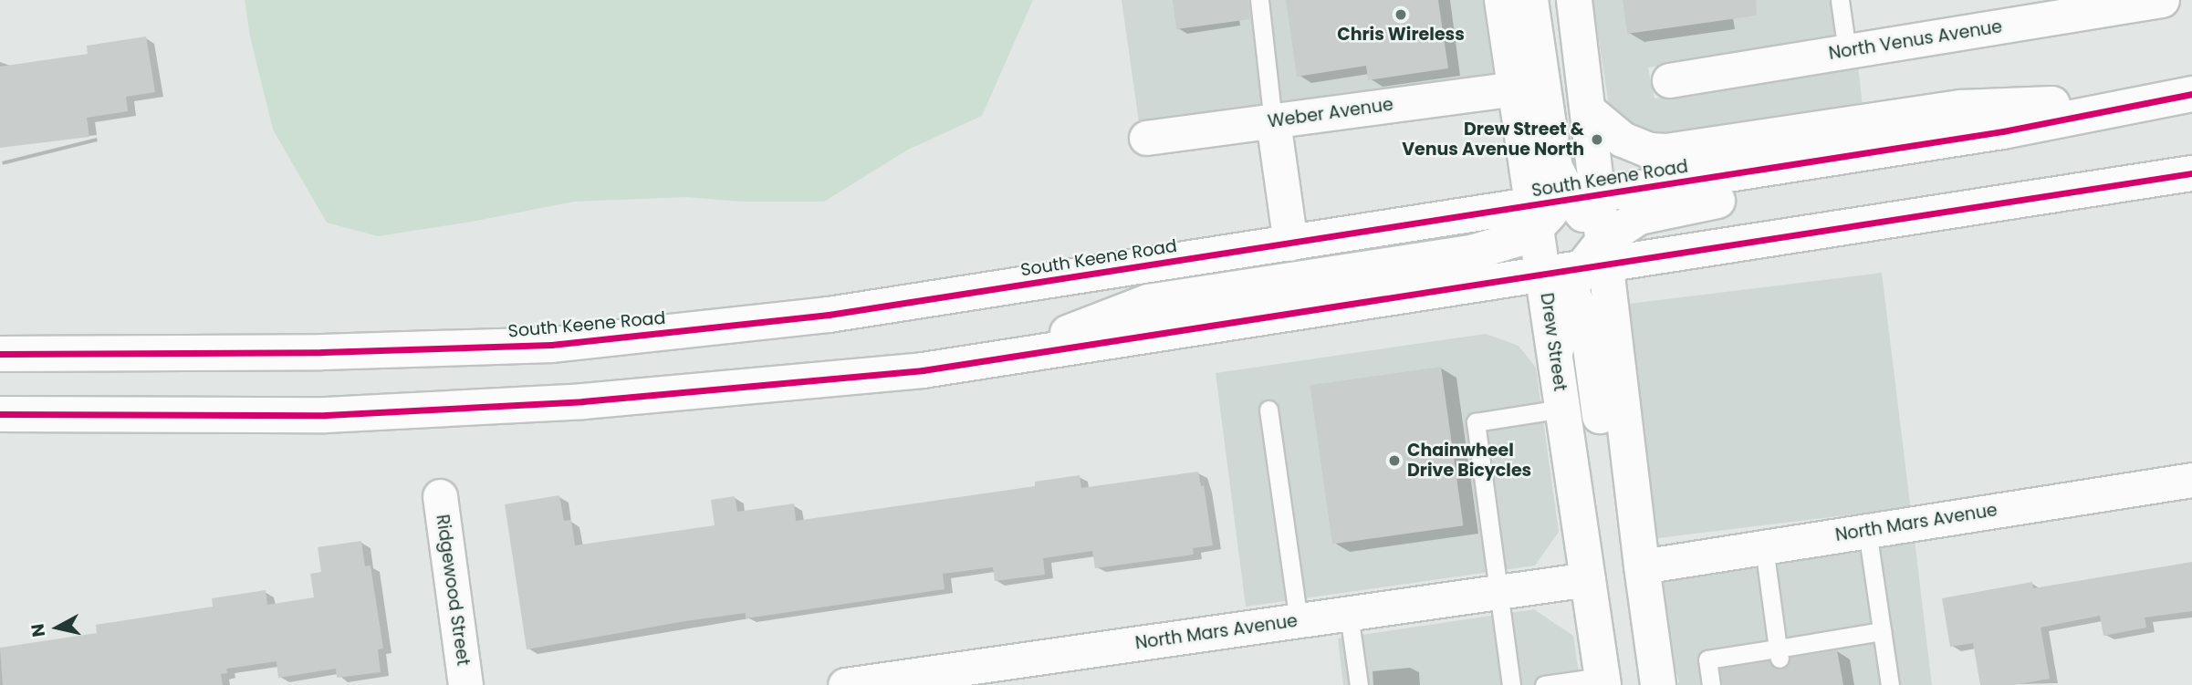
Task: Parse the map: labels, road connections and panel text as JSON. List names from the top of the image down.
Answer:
{
  "streets": {
    "main road": ["South Keene Road", "Drew Street"],
    "street": [
      "North Venus Avenue",
      "Weber Avenue",
      "North Mars Avenue",
      "Ridgewood Street"
    ]
  },
  "crossings": [
    ["Weber Avenue", "Drew Street"],
    ["South Keene Road", "Drew Street"],
    ["Drew Street", "North Mars Avenue"]
  ],
  "places": ["Chris Wireless", "Drew Street & Venus Avenue North", "Chainwheel Drive Bicycles"],
  "north": "left"
}
